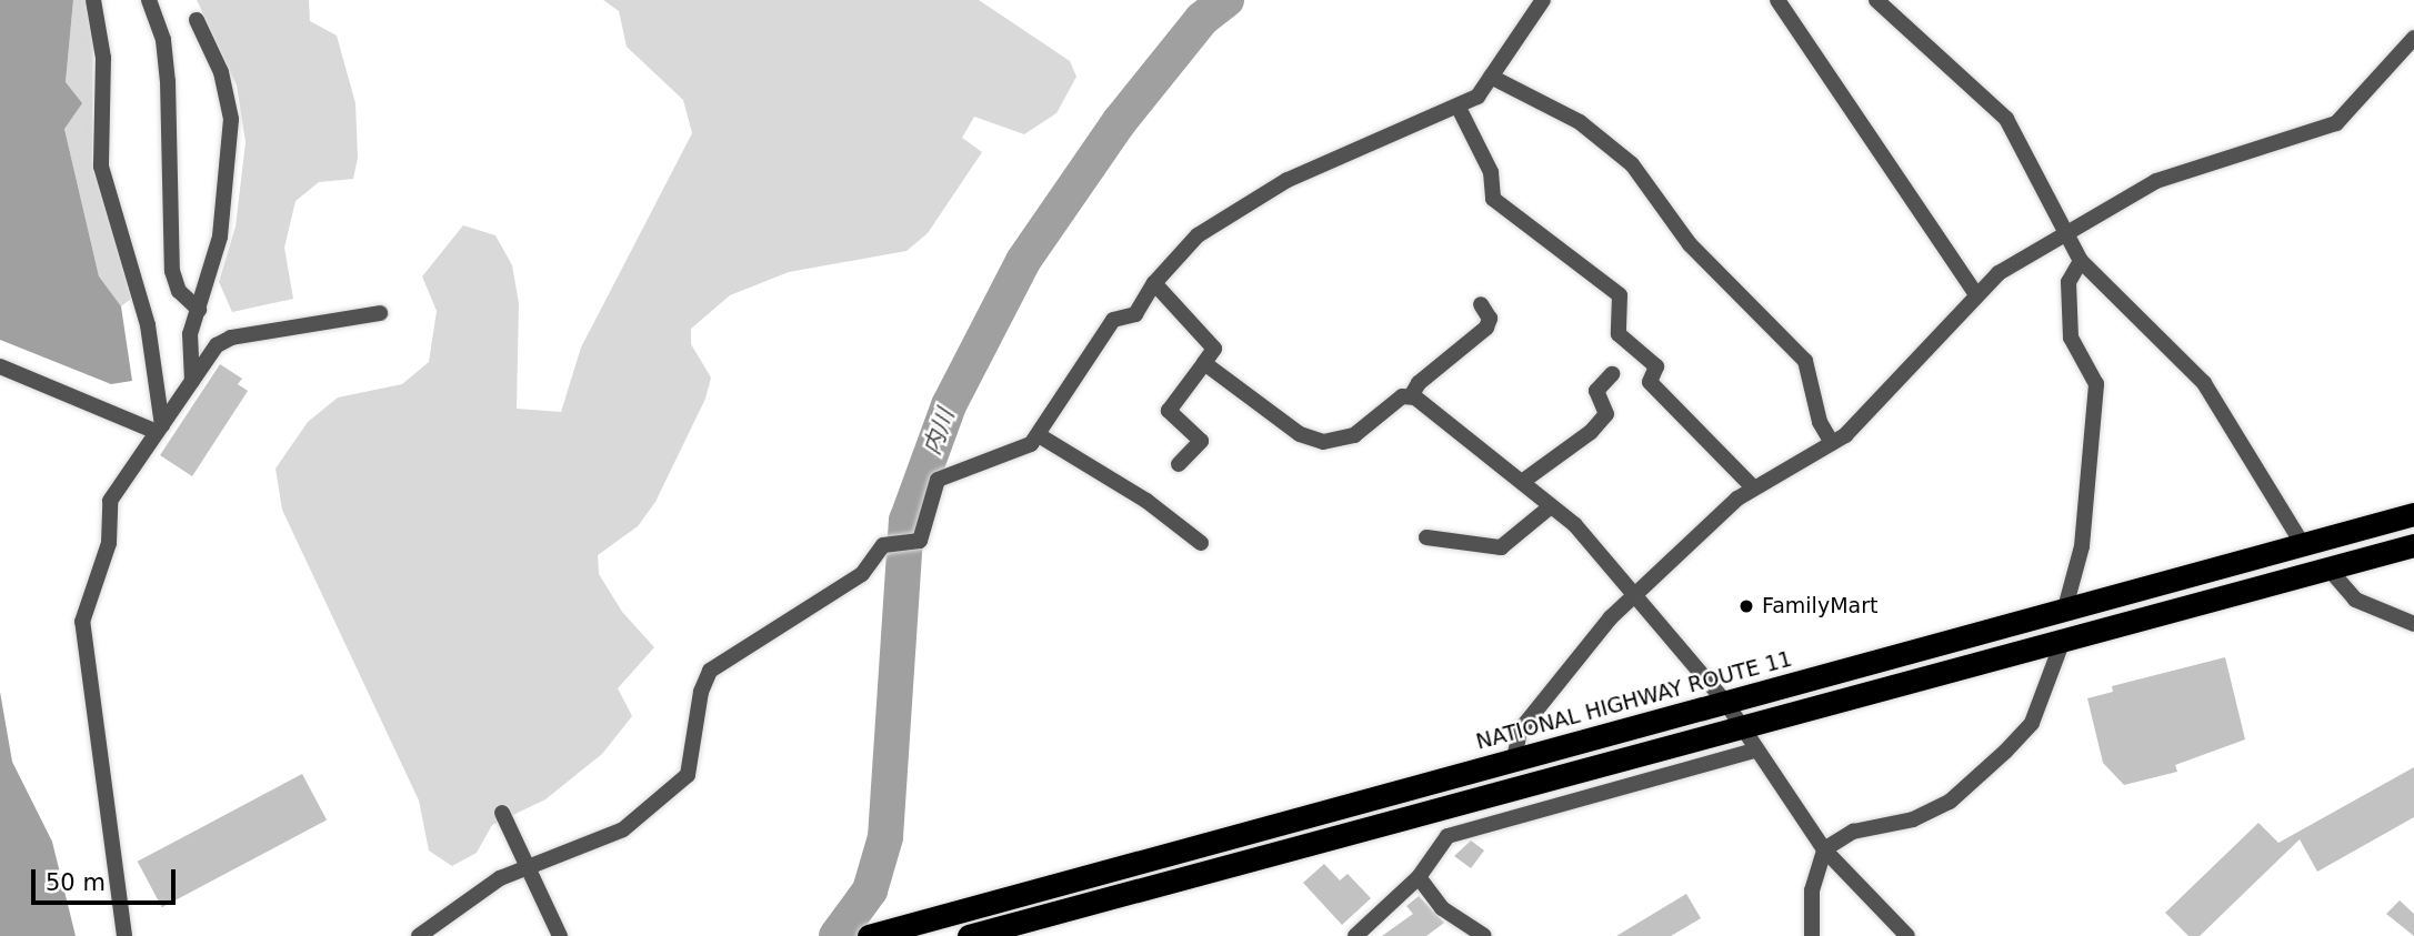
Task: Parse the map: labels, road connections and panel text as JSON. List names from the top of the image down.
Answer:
{
  "streets": {
    "highway": ["NATIONAL HIGHWAY ROUTE 11"]
  },
  "water": ["内川"],
  "places": ["FamilyMart"],
  "scale_bar": "50 m"
}
